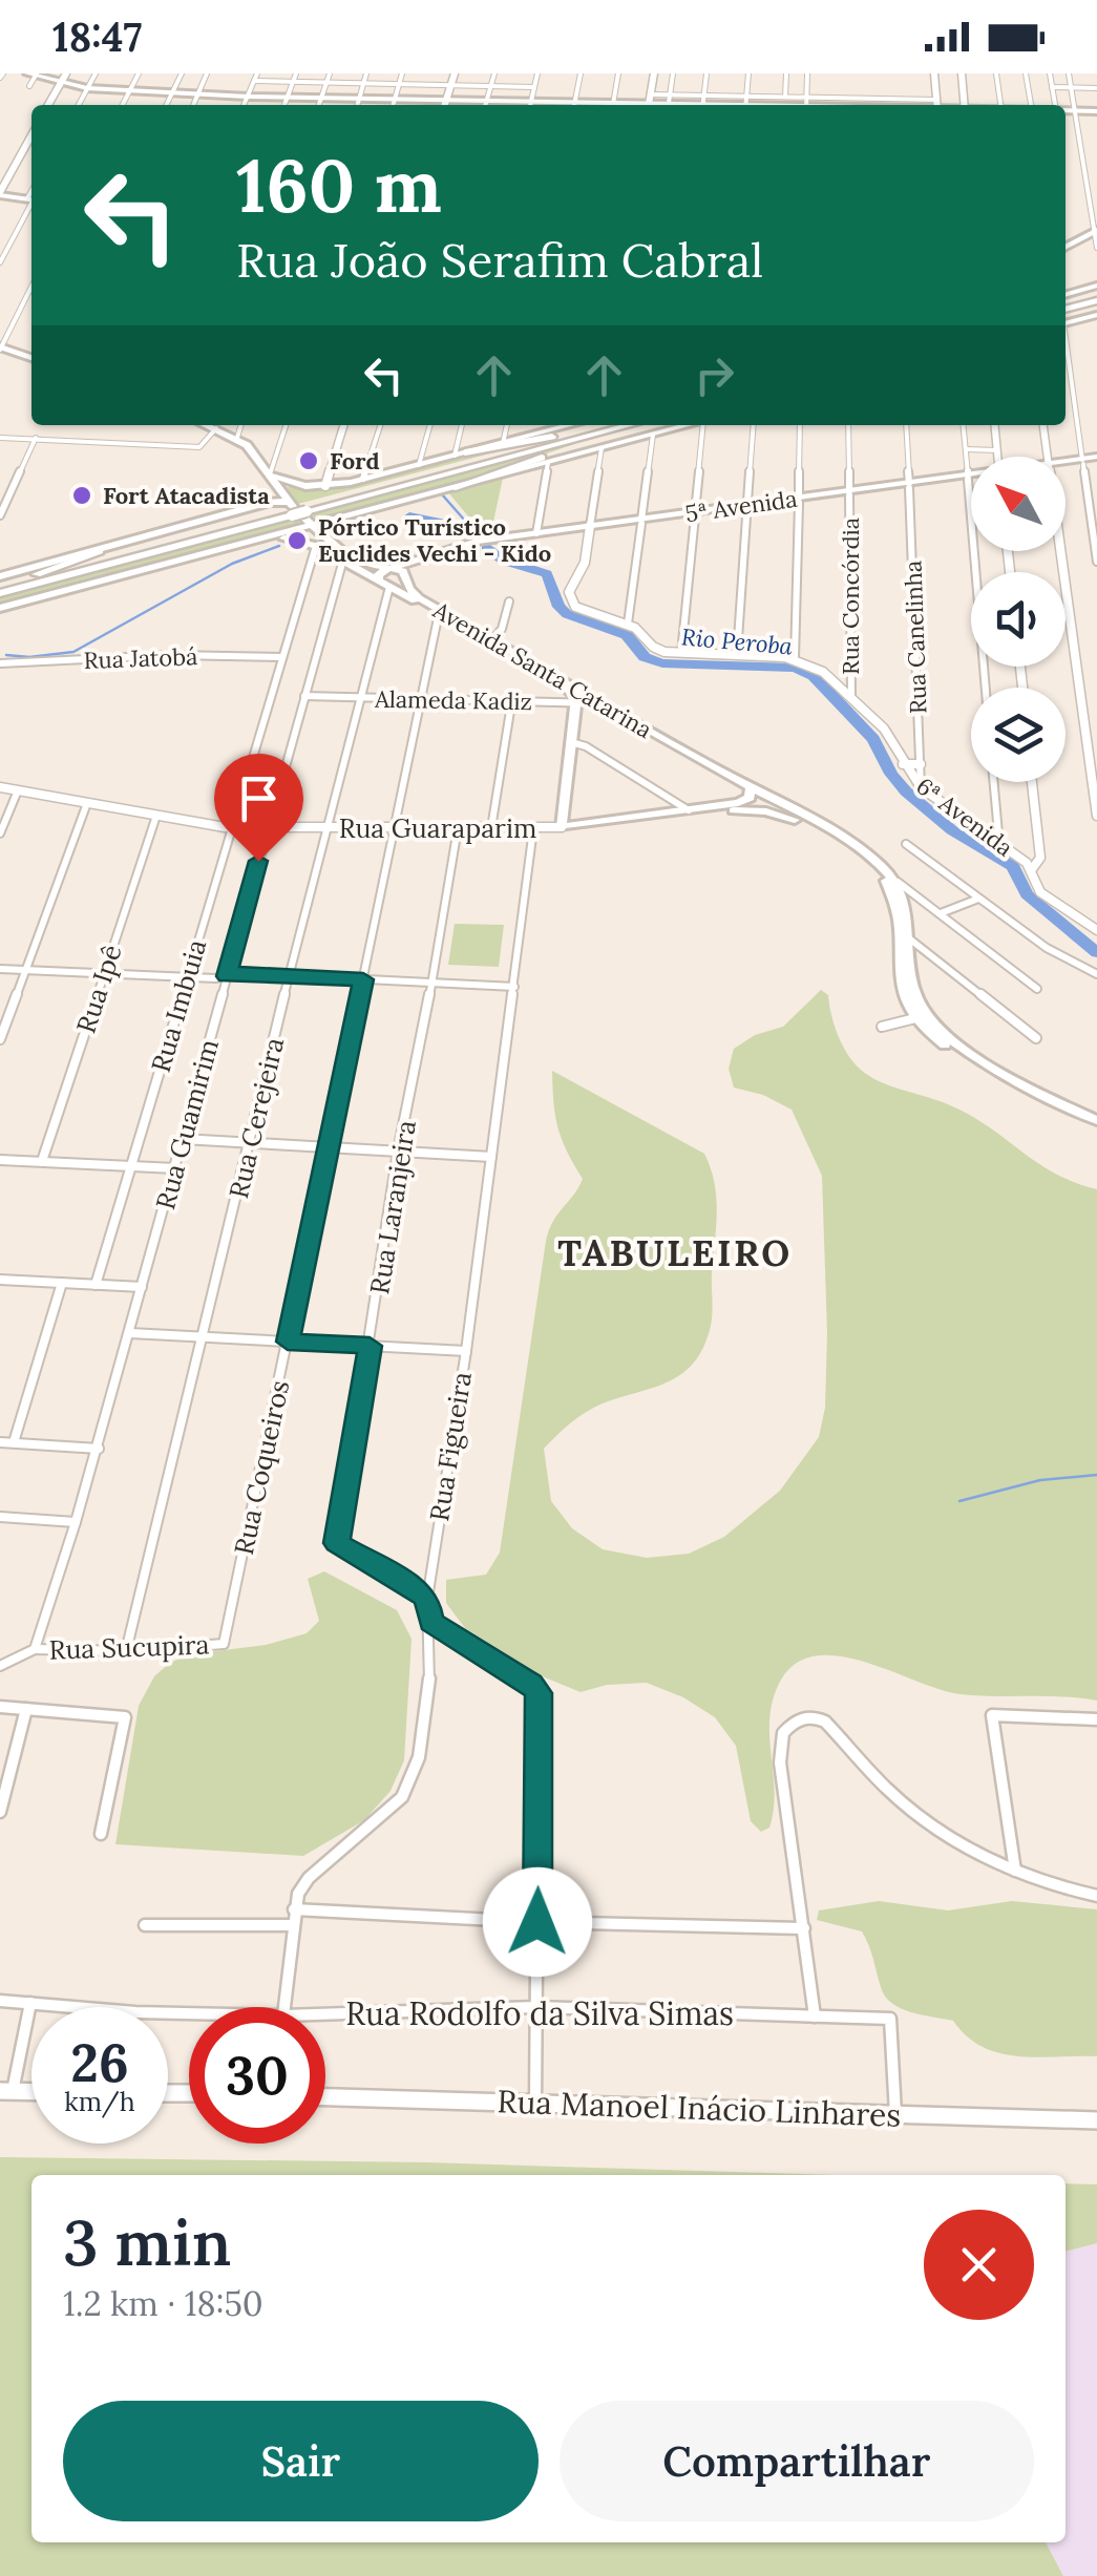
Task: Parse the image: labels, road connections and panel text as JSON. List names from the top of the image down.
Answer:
{
  "streets": {
    "main road": [
      "5ª Avenida",
      "Avenida Santa Catarina",
      "Rua Guaraparim",
      "Rua Manoel Inácio Linhares"
    ],
    "street": [
      "Rua Concórdia",
      "Rua Canelinha",
      "Rua Jatobá",
      "Alameda Kadiz",
      "6ª Avenida",
      "Rua Ipê",
      "Rua Imbuia",
      "Rua Cerejeira",
      "Rua Guamirim",
      "Rua Laranjeira",
      "Rua Figueira",
      "Rua Coqueiros",
      "Rua Sucupira",
      "Rua Rodolfo da Silva Simas"
    ]
  },
  "crossings": [
    ["5ª Avenida", "Rua Concórdia"],
    ["5ª Avenida", "Rua Canelinha"],
    ["5ª Avenida", "Avenida Santa Catarina"],
    ["5ª Avenida", "6ª Avenida"],
    ["Rua Concórdia", "6ª Avenida"],
    ["Rua Canelinha", "6ª Avenida"],
    ["Rua Jatobá", "Rua Imbuia"],
    ["Avenida Santa Catarina", "Alameda Kadiz"],
    ["Avenida Santa Catarina", "Rua Guaraparim"],
    ["Avenida Santa Catarina", "Rua Imbuia"],
    ["Avenida Santa Catarina", "Rua Cerejeira"],
    ["Avenida Santa Catarina", "Rua Guamirim"],
    ["Avenida Santa Catarina", "Rua Coqueiros"],
    ["Alameda Kadiz", "Rua Cerejeira"],
    ["Alameda Kadiz", "Rua Guamirim"],
    ["Alameda Kadiz", "Rua Coqueiros"],
    ["Rua Guaraparim", "Rua Ipê"],
    ["Rua Guaraparim", "Rua Imbuia"],
    ["Rua Guaraparim", "Rua Cerejeira"],
    ["Rua Guaraparim", "Rua Guamirim"],
    ["Rua Guaraparim", "Rua Laranjeira"],
    ["Rua Guaraparim", "Rua Figueira"],
    ["Rua Guaraparim", "Rua Coqueiros"],
    ["Rua Cerejeira", "Rua Sucupira"],
    ["Rua Guamirim", "Rua Sucupira"],
    ["Rua Laranjeira", "Rua Figueira"],
    ["Rua Coqueiros", "Rua Sucupira"],
    ["Rua Rodolfo da Silva Simas", "Rua Manoel Inácio Linhares"]
  ],
  "districts": ["TABULEIRO"],
  "water": ["Rio Peroba"],
  "places": ["Ford", "Fort Atacadista", "Pórtico Turístico Euclides Vechi - Kido"],
  "north": "top left",
  "page": {
    "status": "18:47",
    "turn": ["160 m", "Rua João Serafim Cabral"],
    "speed": "26 km/h",
    "limit": "30",
    "heading": ["3 min", "1.2 km · 18:50"],
    "buttons": ["Sair", "Compartilhar"]
  }
}
